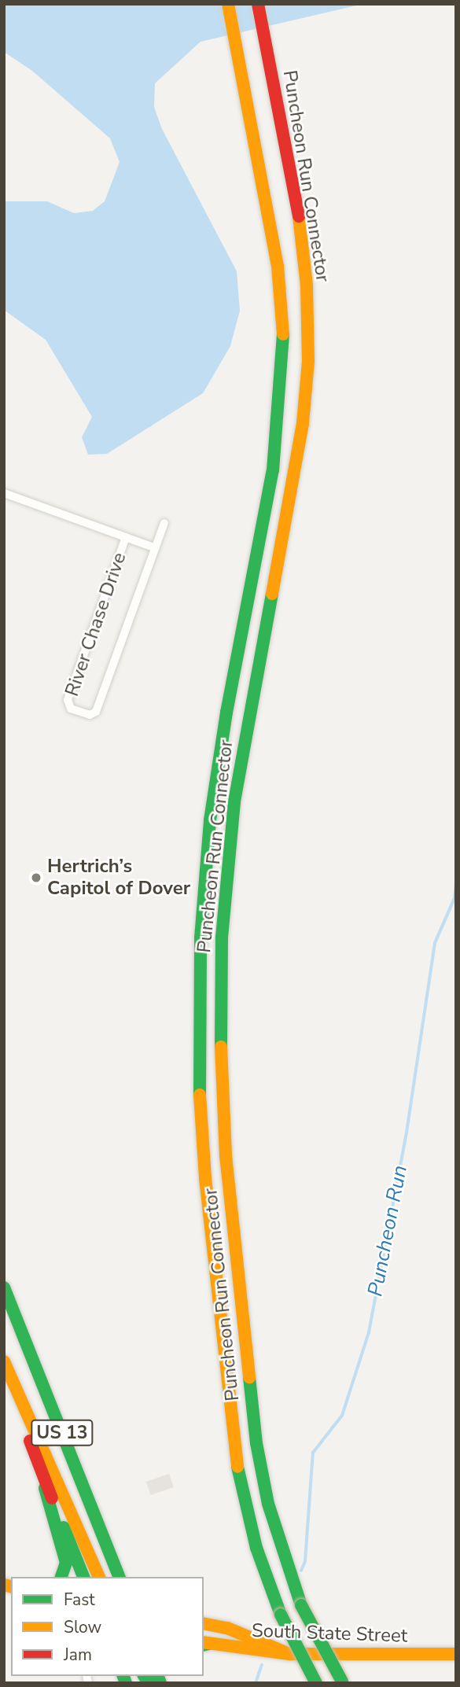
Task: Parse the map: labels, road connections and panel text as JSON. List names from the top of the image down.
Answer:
{
  "streets": {
    "main road": ["Puncheon Run Connector", "US 13", "South State Street"],
    "street": ["River Chase Drive"]
  },
  "water": ["Puncheon Run"],
  "places": ["Hertrich’s Capitol of Dover"],
  "legend": ["Fast", "Slow", "Jam"]
}
